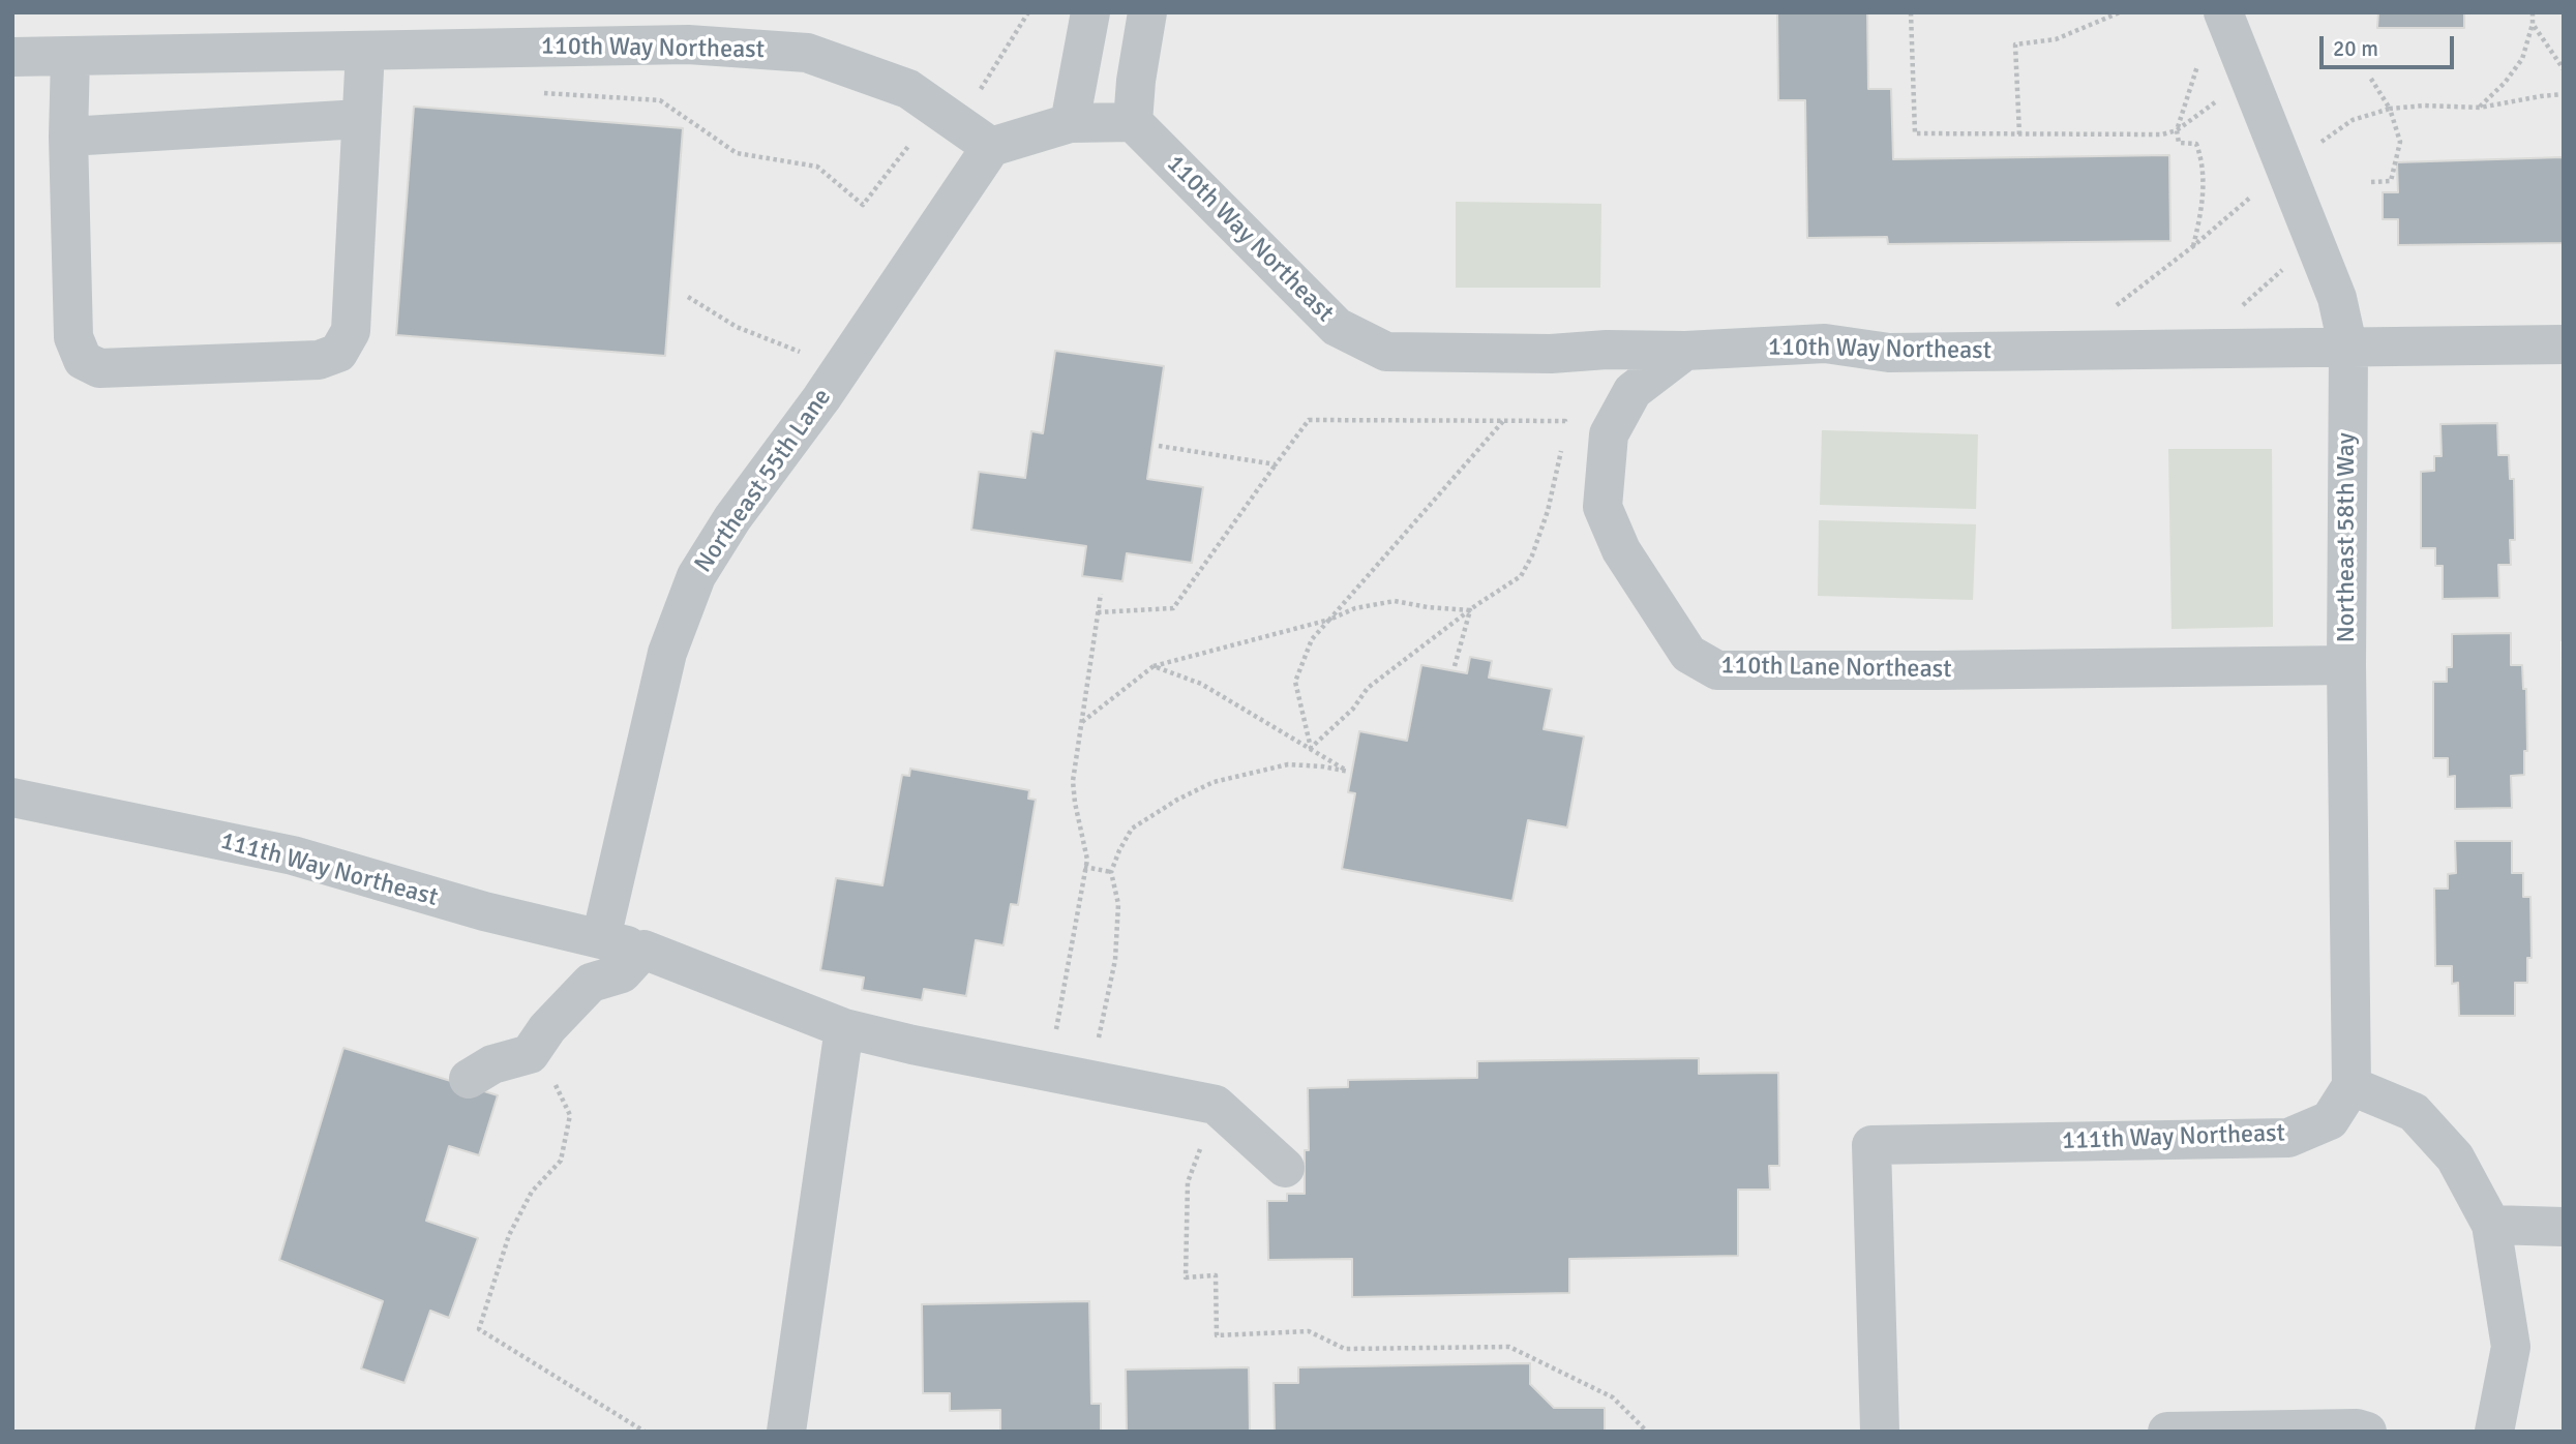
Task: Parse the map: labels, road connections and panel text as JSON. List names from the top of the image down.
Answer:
{
  "streets": {
    "street": [
      "110th Way Northeast",
      "Northeast 55th Lane",
      "Northeast 58th Way",
      "110th Lane Northeast",
      "111th Way Northeast"
    ]
  },
  "crossings": [
    ["110th Way Northeast", "Northeast 55th Lane"],
    ["110th Way Northeast", "Northeast 58th Way"],
    ["110th Way Northeast", "110th Lane Northeast"],
    ["Northeast 55th Lane", "111th Way Northeast"],
    ["Northeast 58th Way", "110th Lane Northeast"],
    ["Northeast 58th Way", "111th Way Northeast"]
  ],
  "scale_bar": "20 m"
}
